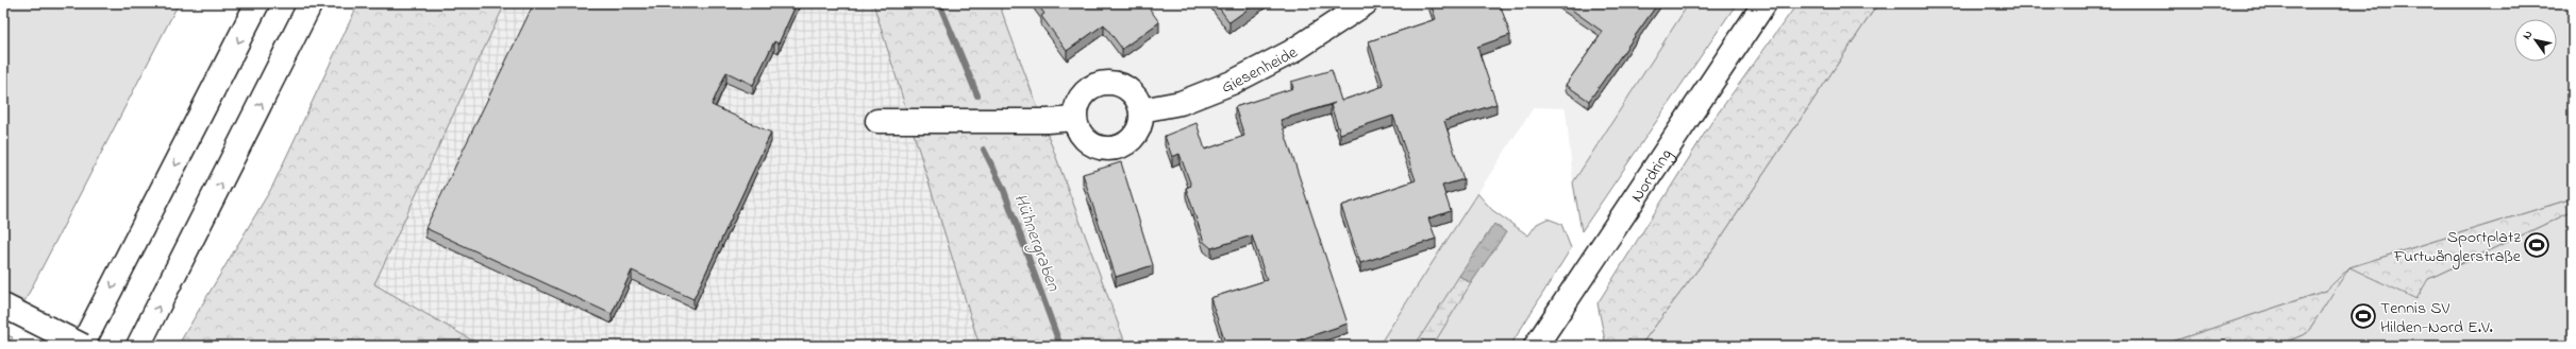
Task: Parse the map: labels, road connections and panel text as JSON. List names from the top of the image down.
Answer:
{
  "streets": {
    "main road": ["Giesenheide", "Nordring"]
  },
  "water": ["Hühnergraben"],
  "places": {
    "sports": ["Sportplatz Furtwänglerstraße", "Tennis SV Hilden-Nord E.V."]
  },
  "north": "top left"
}
